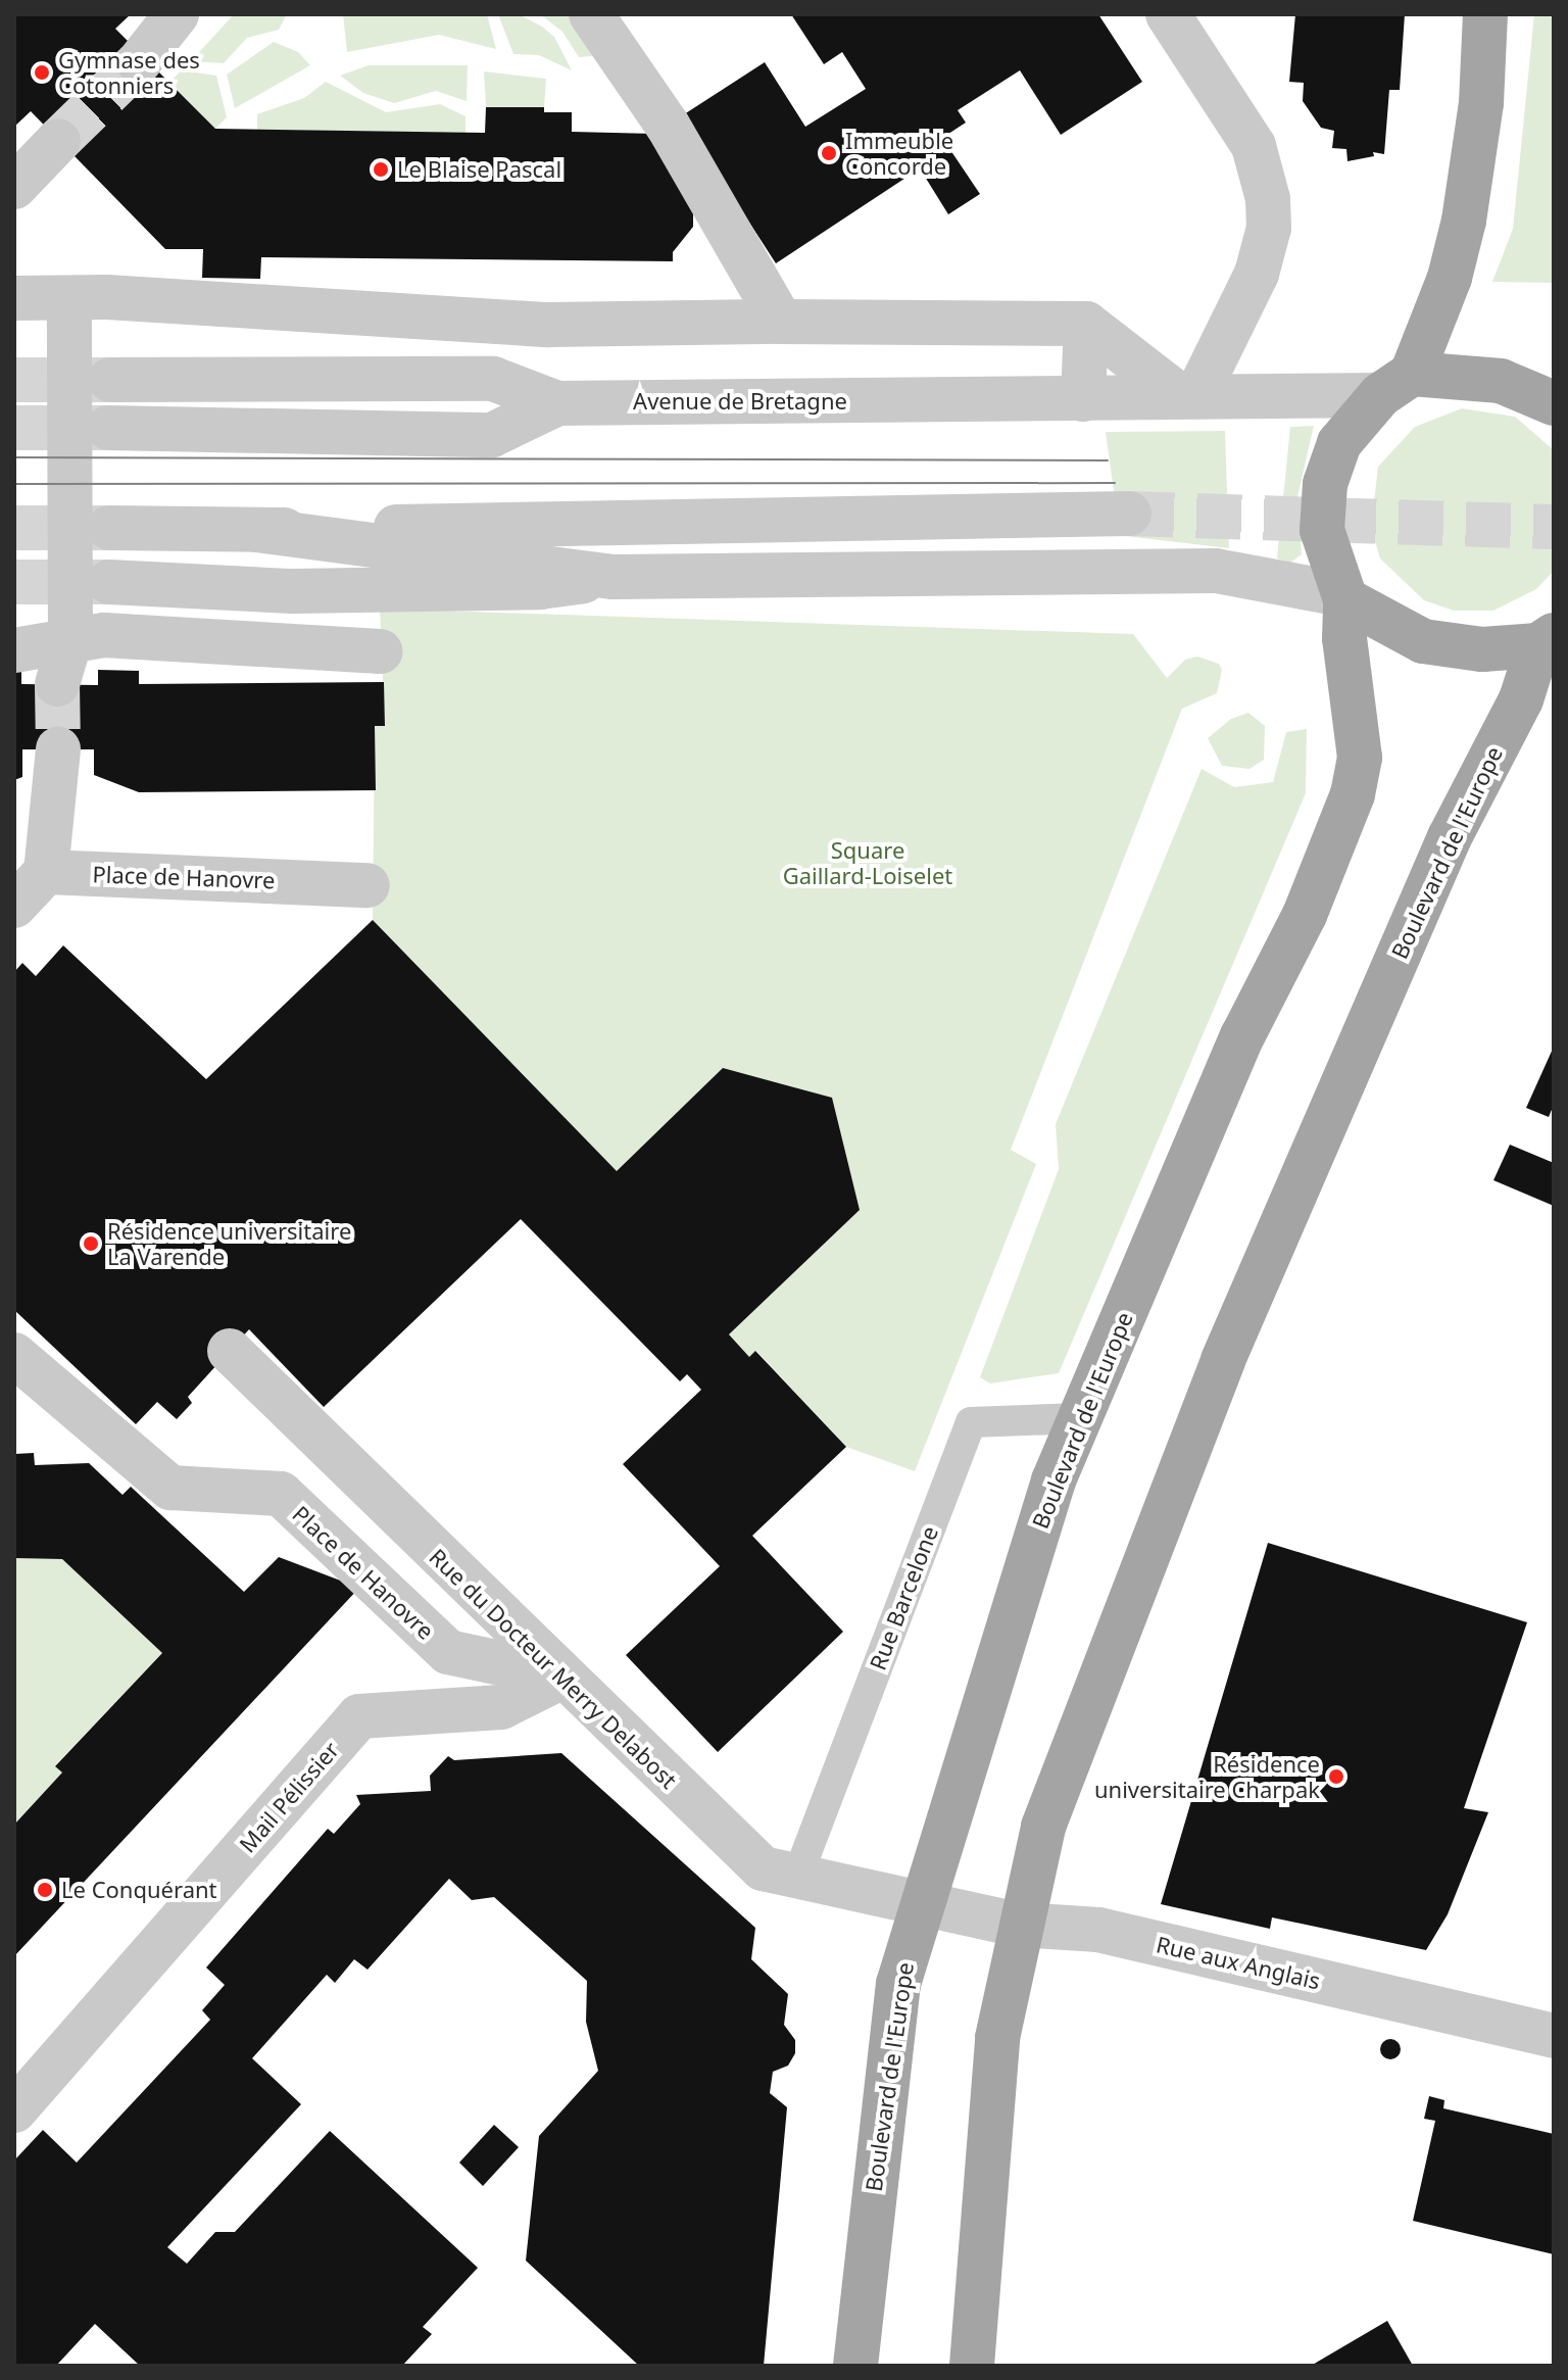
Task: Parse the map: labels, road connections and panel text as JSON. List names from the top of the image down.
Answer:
{
  "streets": {
    "main road": ["Boulevard de l'Europe"],
    "street": [
      "Avenue de Bretagne",
      "Place de Hanovre",
      "Rue du Docteur Merry Delabost",
      "Mail Pélissier",
      "Rue aux Anglais"
    ],
    "lane": ["Rue Barcelone"]
  },
  "crossings": [
    ["Avenue de Bretagne", "Boulevard de l'Europe"],
    ["Boulevard de l'Europe", "Rue Barcelone"],
    ["Boulevard de l'Europe", "Rue du Docteur Merry Delabost"],
    ["Boulevard de l'Europe", "Rue aux Anglais"],
    ["Place de Hanovre", "Rue du Docteur Merry Delabost"],
    ["Place de Hanovre", "Mail Pélissier"],
    ["Rue Barcelone", "Rue du Docteur Merry Delabost"],
    ["Rue du Docteur Merry Delabost", "Mail Pélissier"],
    ["Rue du Docteur Merry Delabost", "Rue aux Anglais"]
  ],
  "parks": ["Square Gaillard-Loiselet"],
  "places": [
    "Gymnase des Cotonniers",
    "Immeuble Concorde",
    "Le Blaise Pascal",
    "Résidence universitaire La Varende",
    "Résidence universitaire Charpak",
    "Le Conquérant"
  ]
}
